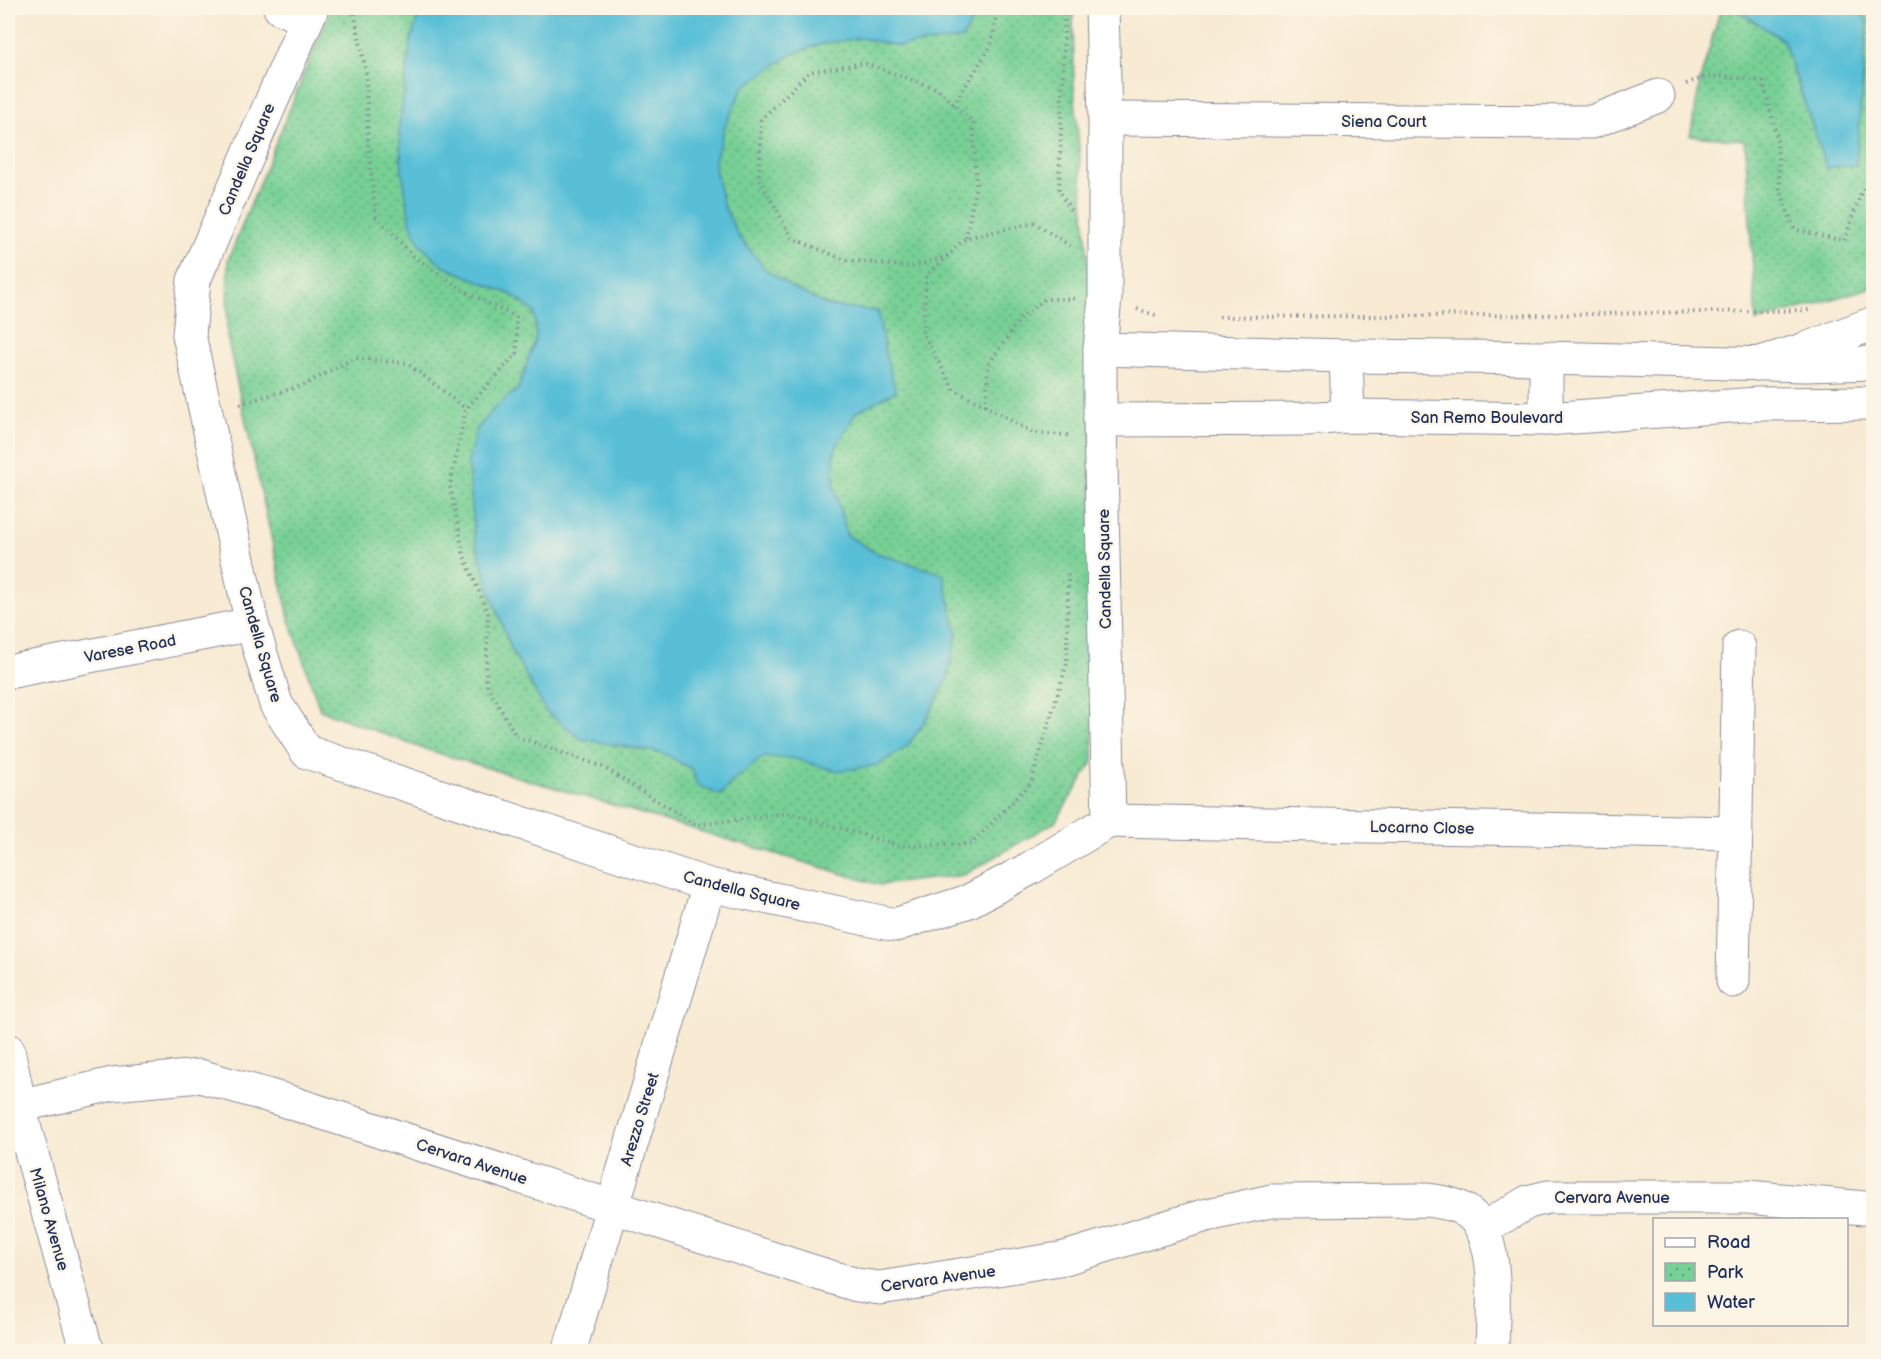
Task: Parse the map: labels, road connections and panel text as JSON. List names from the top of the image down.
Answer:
{
  "streets": {
    "main road": [
      "Siena Court",
      "Candella Square",
      "San Remo Boulevard",
      "Varese Road",
      "Locarno Close",
      "Arezzo Street",
      "Cervara Avenue",
      "Milano Avenue"
    ]
  },
  "crossings": [
    ["Siena Court", "Candella Square"],
    ["Candella Square", "San Remo Boulevard"],
    ["Candella Square", "Varese Road"],
    ["Candella Square", "Locarno Close"],
    ["Candella Square", "Arezzo Street"],
    ["Arezzo Street", "Cervara Avenue"],
    ["Cervara Avenue", "Milano Avenue"]
  ],
  "legend": ["Road", "Park", "Water"]
}
